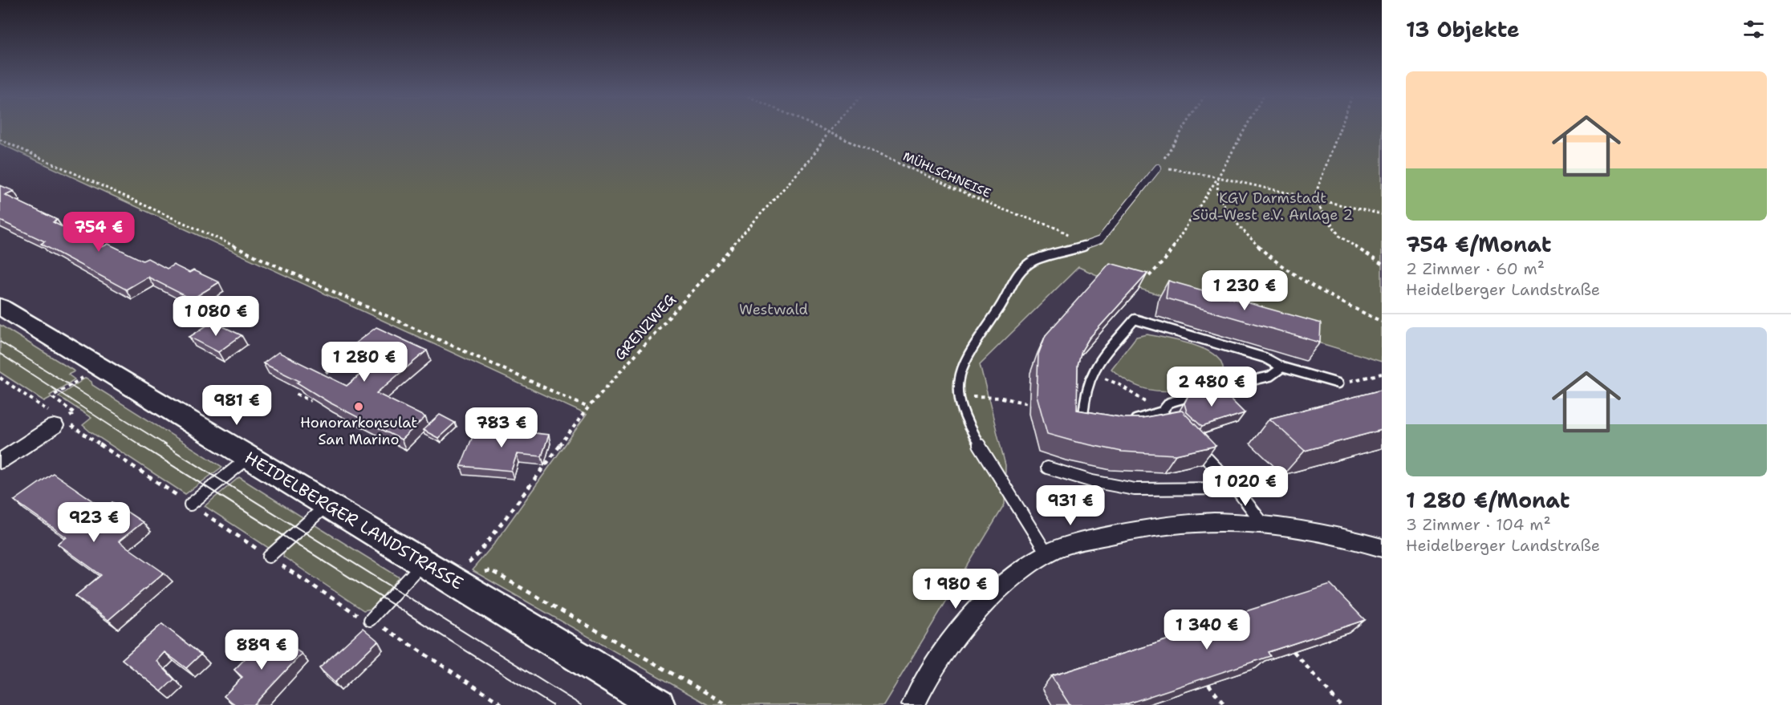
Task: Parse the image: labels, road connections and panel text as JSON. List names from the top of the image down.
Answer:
{
  "streets": {
    "street": ["HEIDELBERGER LANDSTRASSE"],
    "path": ["MÜHLSCHNEISE", "GRENZWEG"]
  },
  "crossings": [
    ["MÜHLSCHNEISE", "GRENZWEG"],
    ["GRENZWEG", "HEIDELBERGER LANDSTRASSE"]
  ],
  "parks": ["KGV Darmstadt Süd-West e.V. Anlage 2", "Westwald"],
  "places": ["Honorarkonsulat San Marino"],
  "page": {
    "heading": "13 Objekte",
    "list": [
      {
        "name": "754 €/Monat",
        "note": "2 Zimmer · 60 m² · Heidelberger Landstraße"
      },
      {
        "name": "1 280 €/Monat",
        "note": "3 Zimmer · 104 m² · Heidelberger Landstraße"
      }
    ],
    "price": [
      "754 €",
      "1 230 €",
      "1 080 €",
      "1 280 €",
      "2 480 €",
      "981 €",
      "783 €",
      "1 020 €",
      "931 €",
      "923 €",
      "1 980 €",
      "1 340 €",
      "889 €"
    ]
  }
}
